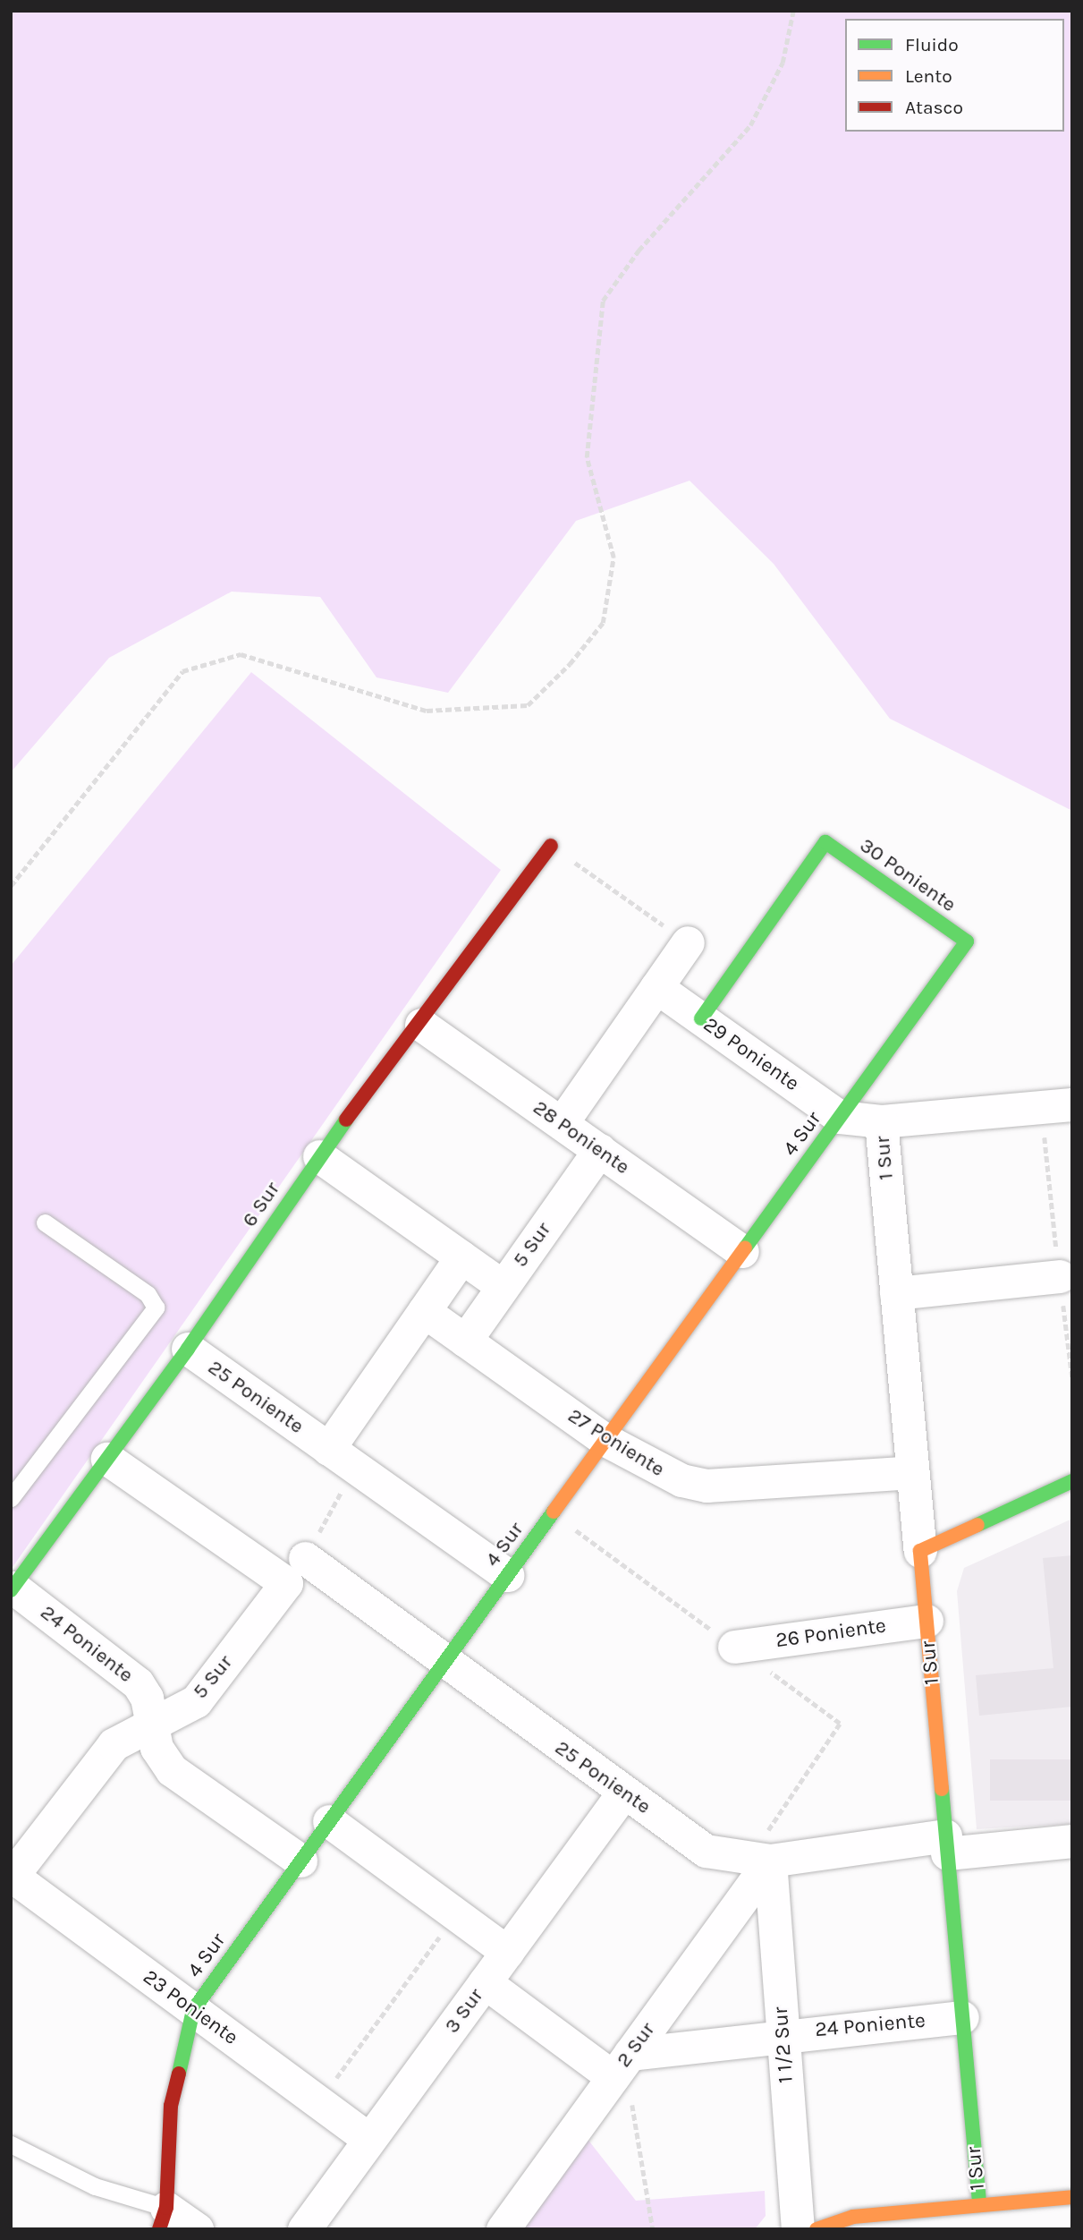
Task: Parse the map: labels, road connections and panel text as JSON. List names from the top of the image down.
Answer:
{
  "streets": {
    "street": [
      "30 Poniente",
      "29 Poniente",
      "4 Sur",
      "28 Poniente",
      "1 Sur",
      "6 Sur",
      "5 Sur",
      "25 Poniente",
      "27 Poniente",
      "26 Poniente",
      "24 Poniente",
      "23 Poniente",
      "3 Sur",
      "2 Sur",
      "1 1/2 Sur"
    ]
  },
  "crossings": [
    ["30 Poniente", "29 Poniente"],
    ["30 Poniente", "4 Sur"],
    ["29 Poniente", "4 Sur"],
    ["29 Poniente", "1 Sur"],
    ["4 Sur", "28 Poniente"],
    ["4 Sur", "25 Poniente"],
    ["4 Sur", "27 Poniente"],
    ["4 Sur", "24 Poniente"],
    ["4 Sur", "23 Poniente"],
    ["28 Poniente", "6 Sur"],
    ["28 Poniente", "5 Sur"],
    ["1 Sur", "25 Poniente"],
    ["1 Sur", "27 Poniente"],
    ["1 Sur", "26 Poniente"],
    ["1 Sur", "24 Poniente"],
    ["6 Sur", "25 Poniente"],
    ["6 Sur", "24 Poniente"],
    ["5 Sur", "25 Poniente"],
    ["5 Sur", "27 Poniente"],
    ["5 Sur", "24 Poniente"],
    ["5 Sur", "23 Poniente"],
    ["25 Poniente", "3 Sur"],
    ["25 Poniente", "2 Sur"],
    ["25 Poniente", "1 1/2 Sur"],
    ["24 Poniente", "2 Sur"],
    ["24 Poniente", "1 1/2 Sur"],
    ["23 Poniente", "3 Sur"],
    ["2 Sur", "1 1/2 Sur"]
  ],
  "legend": ["Fluido", "Lento", "Atasco"]
}
